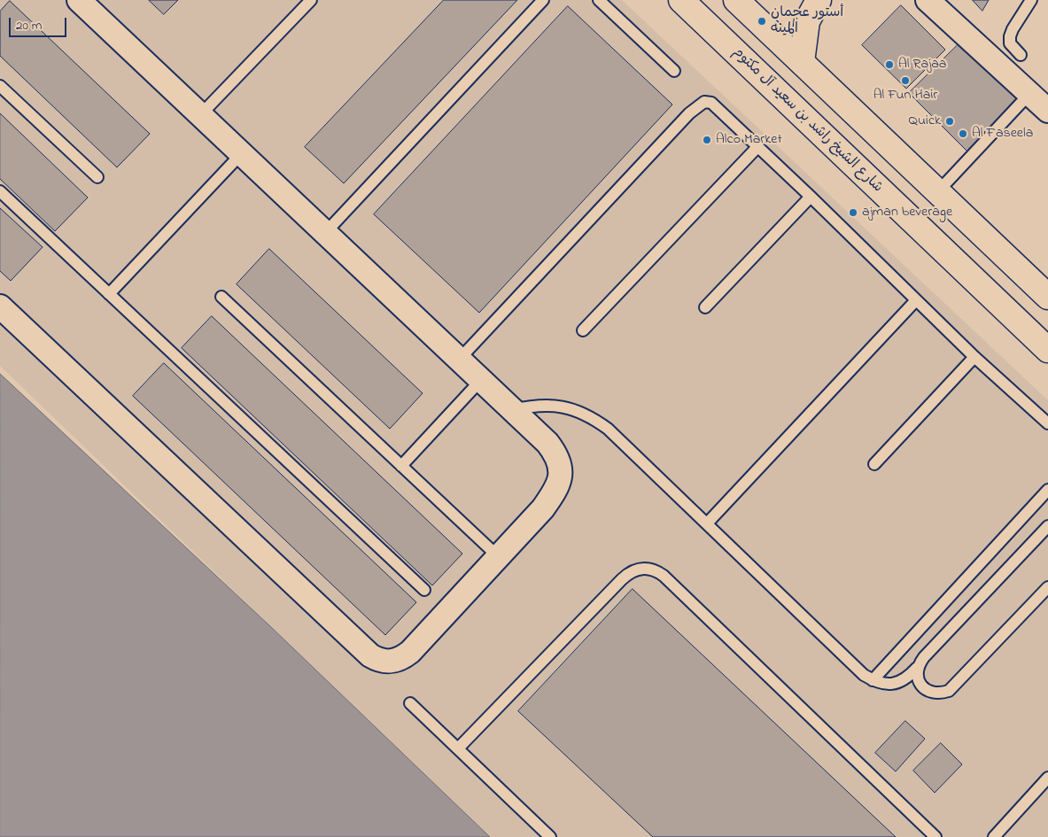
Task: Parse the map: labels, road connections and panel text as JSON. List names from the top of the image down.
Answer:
{
  "streets": {
    "main road": ["شارع الشيخ راشد بن سعيد آل مكتوم"]
  },
  "places": [
    "أستور عجمان المينه",
    "Al Rajaa",
    "Al Fun Hair",
    "Quick",
    "Al Faseela",
    "Alco Market",
    "ajman beverage"
  ],
  "scale_bar": "20 m"
}
